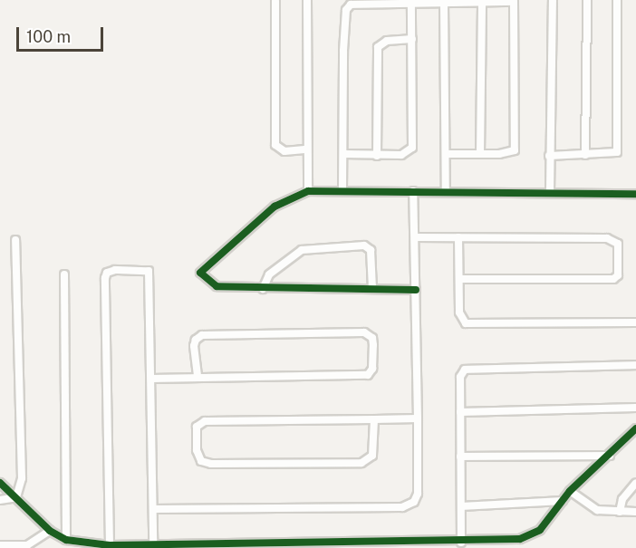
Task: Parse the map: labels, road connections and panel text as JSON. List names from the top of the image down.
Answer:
{
  "scale_bar": "100 m"
}
